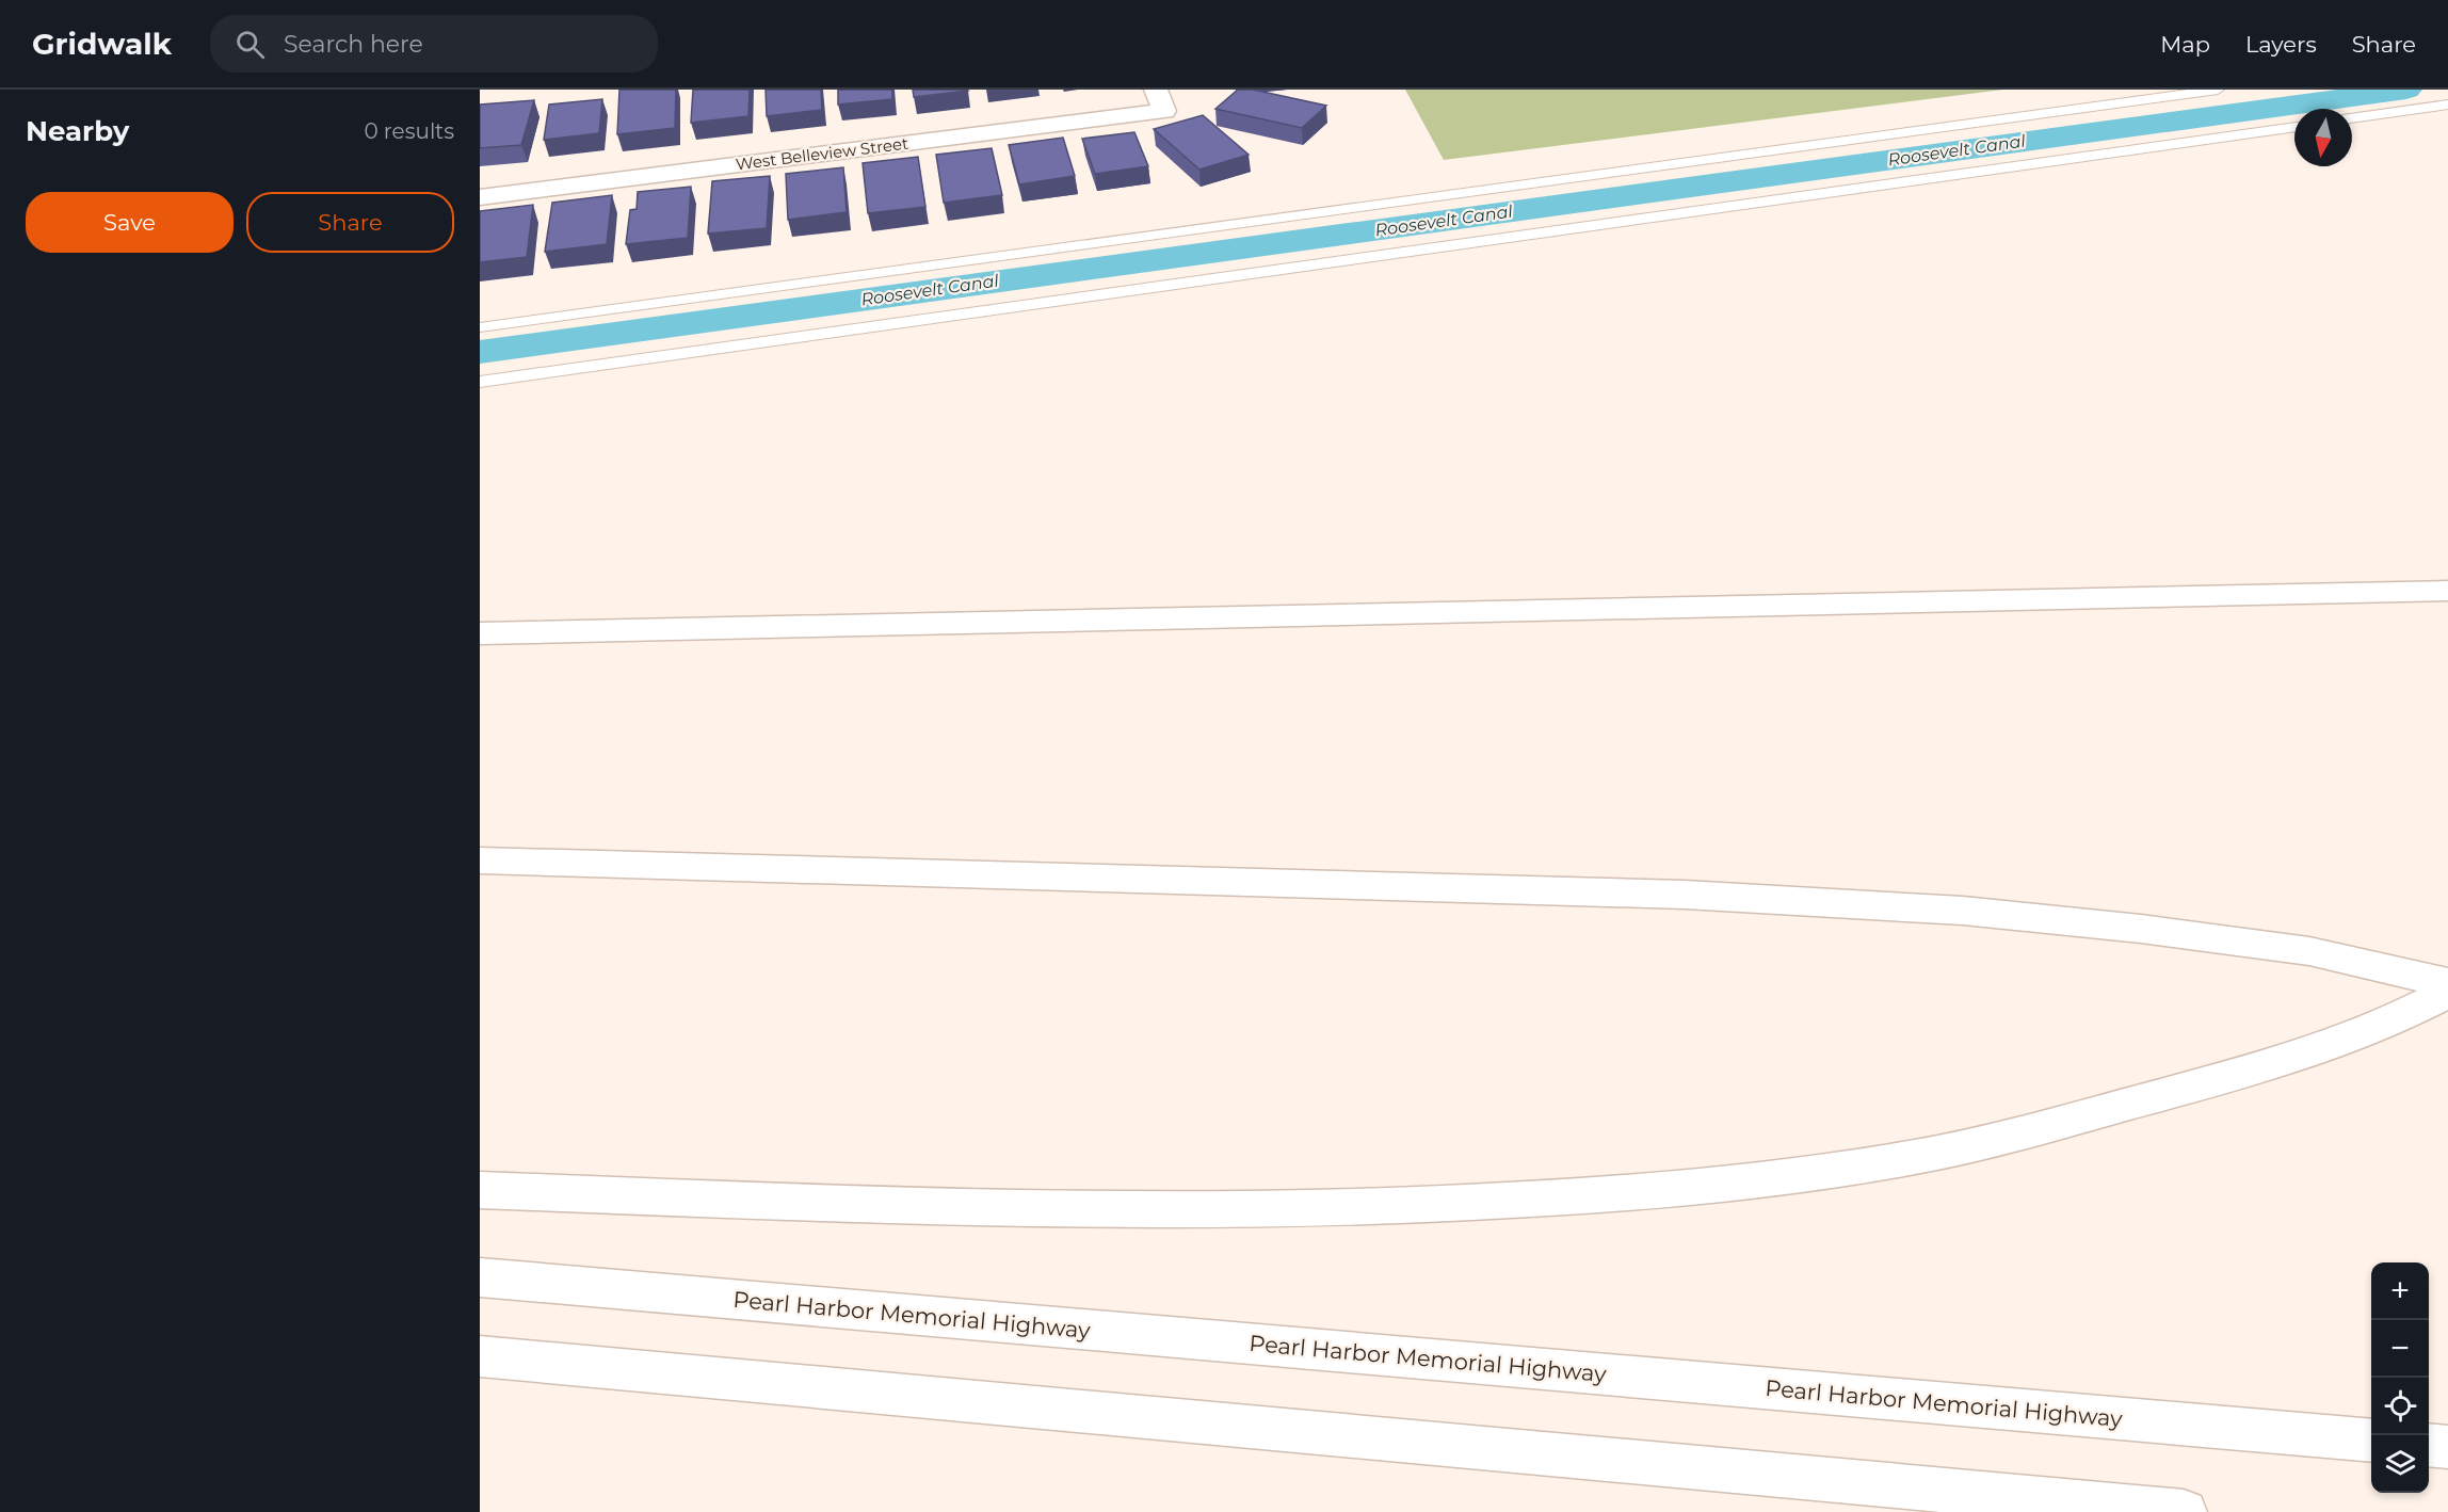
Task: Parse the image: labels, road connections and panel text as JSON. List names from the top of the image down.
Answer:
{
  "streets": {
    "main road": ["West Belleview Street", "Pearl Harbor Memorial Highway"]
  },
  "water": ["Roosevelt Canal"],
  "north": "bottom",
  "page": {
    "header": "Gridwalk",
    "search": "Search here",
    "nav": ["Map", "Layers", "Share"],
    "heading": ["Nearby", "0 results"],
    "buttons": ["Save", "Share"],
    "map_buttons": ["+", "−"]
  }
}
